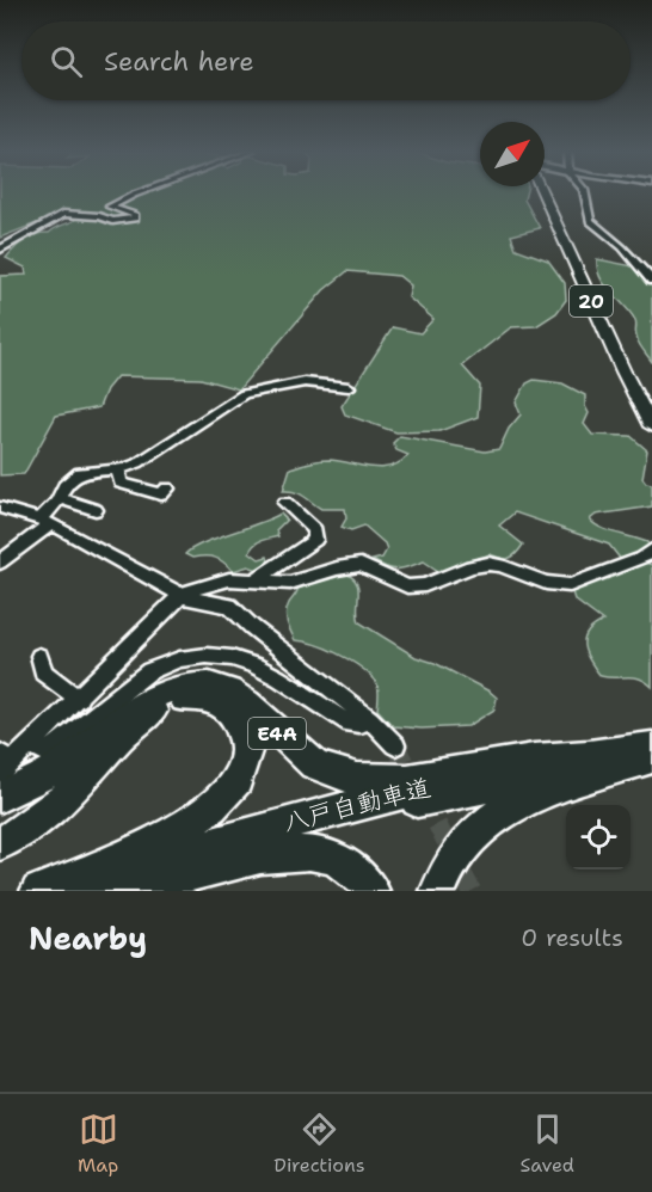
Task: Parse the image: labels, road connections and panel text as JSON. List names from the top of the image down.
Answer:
{
  "streets": {
    "highway": ["E4A", "八戸自動車道"],
    "main road": ["20"]
  },
  "crossings": [
    ["E4A", "八戸自動車道"]
  ],
  "north": "top right",
  "page": {
    "search": "Search here",
    "heading": ["Nearby", "0 results"],
    "nav": ["Map", "Directions", "Saved"]
  }
}
